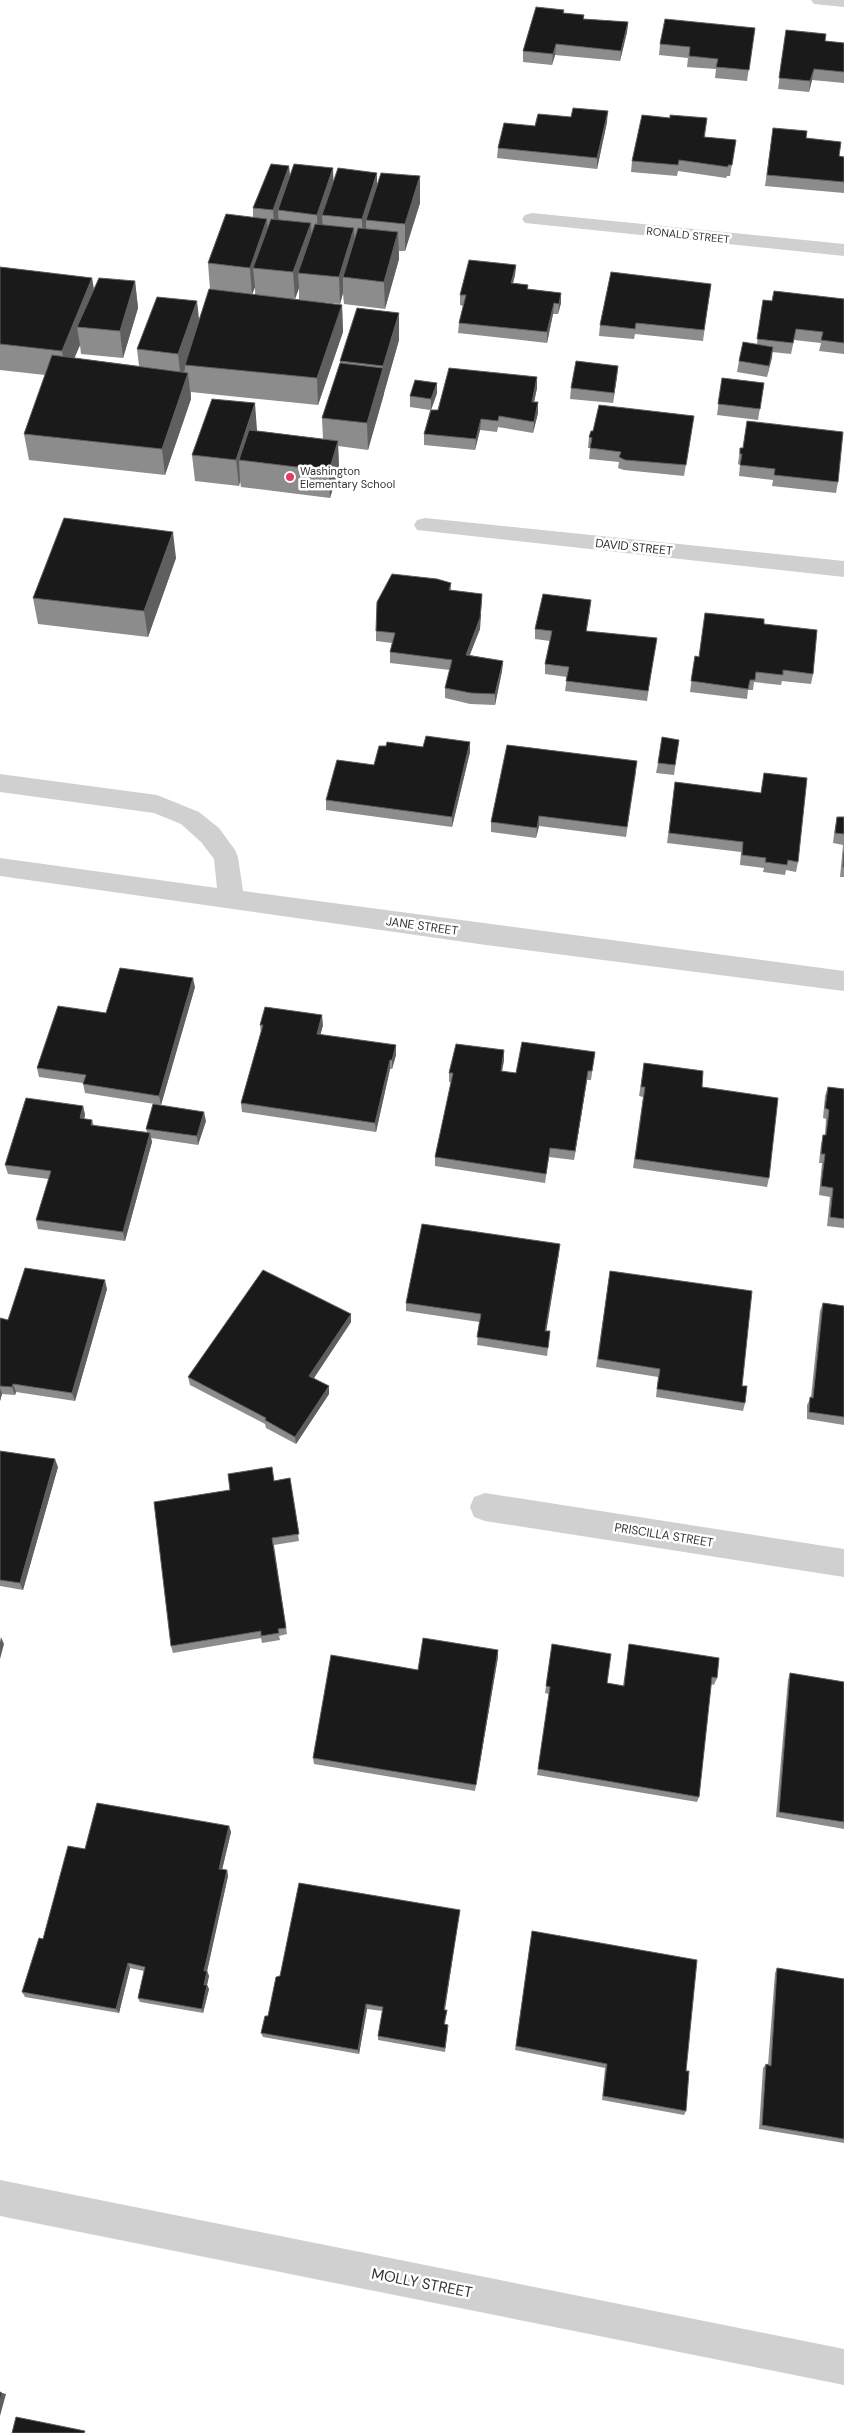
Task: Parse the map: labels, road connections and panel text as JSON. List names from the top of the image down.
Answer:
{
  "streets": {
    "street": [
      "RONALD STREET",
      "DAVID STREET",
      "JANE STREET",
      "PRISCILLA STREET",
      "MOLLY STREET"
    ]
  },
  "places": ["Washington Elementary School"]
}
